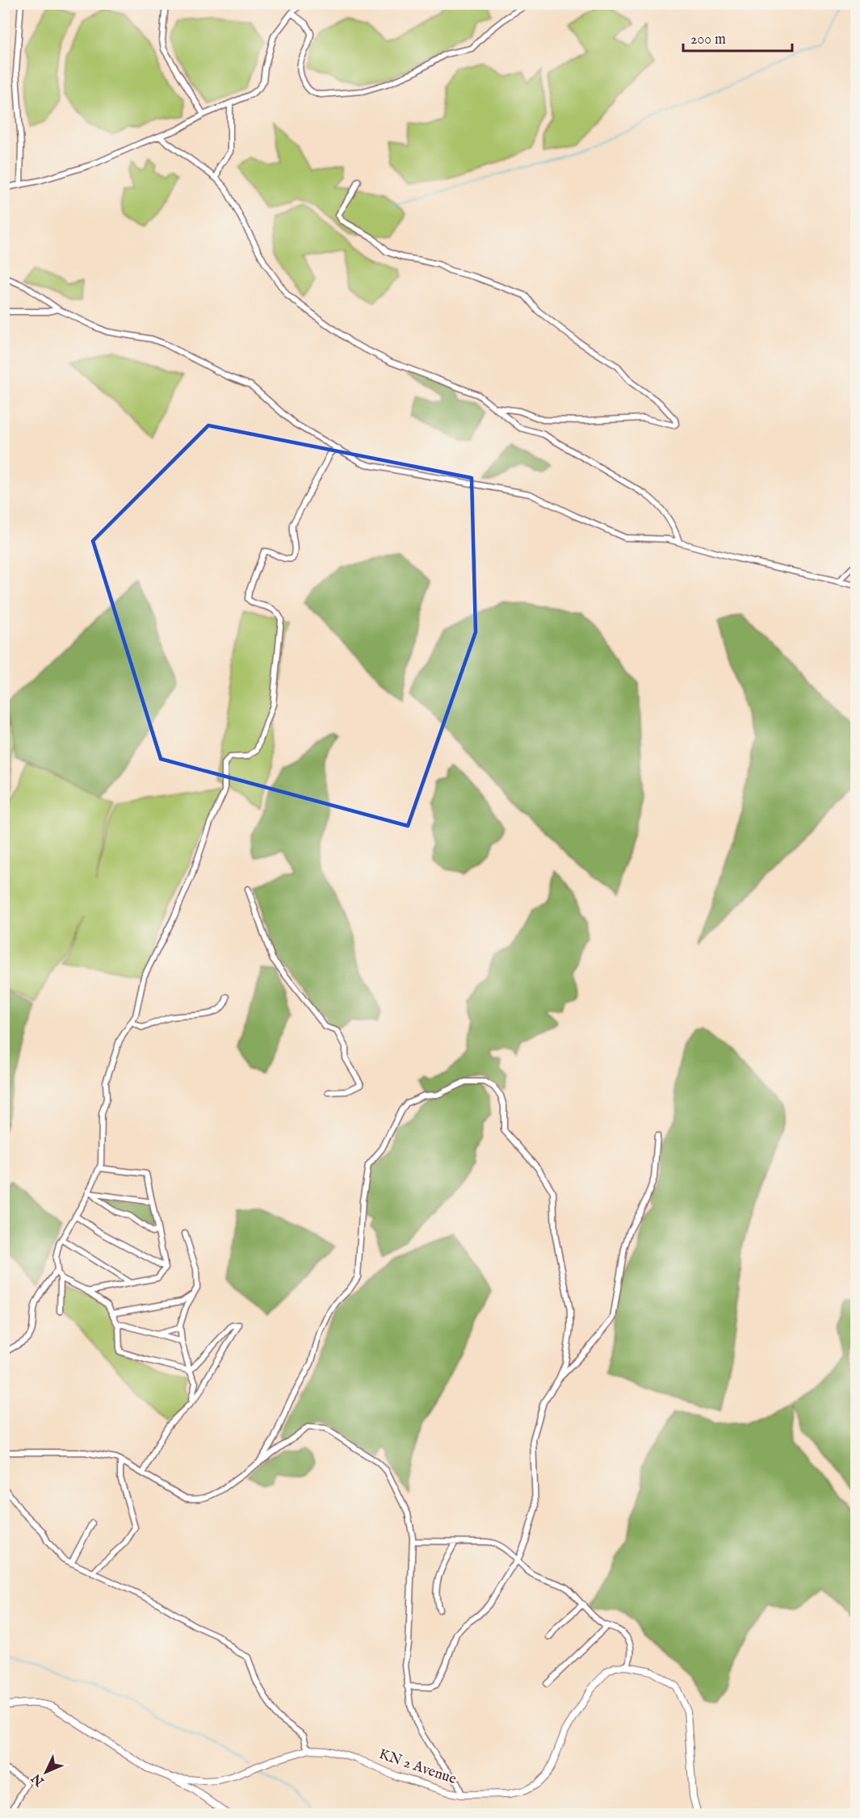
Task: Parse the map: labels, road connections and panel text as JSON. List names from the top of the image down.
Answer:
{
  "streets": {
    "main road": ["KN 2 Avenue"]
  },
  "scale_bar": "200 m",
  "north": "bottom left"
}
